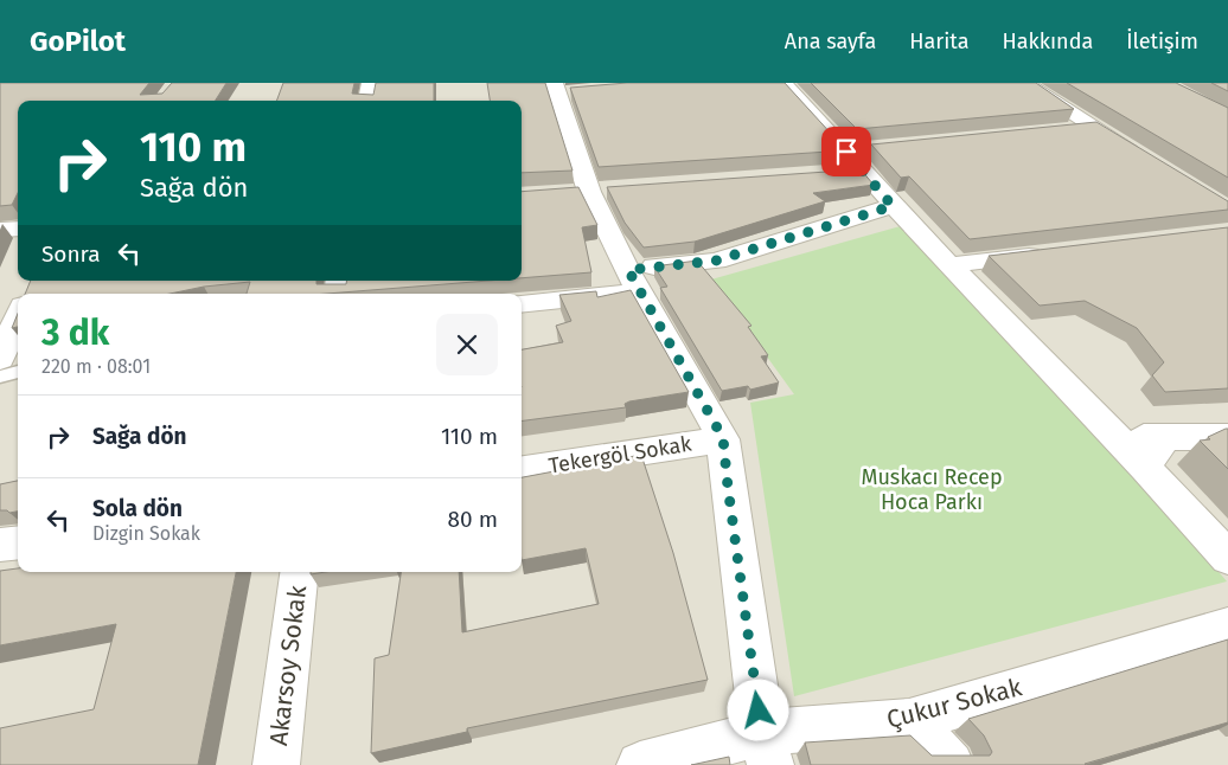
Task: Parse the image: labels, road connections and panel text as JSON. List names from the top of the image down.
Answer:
{
  "streets": {
    "street": ["Tekergöl Sokak", "Akarsoy Sokak", "Çukur Sokak"]
  },
  "parks": ["Muskacı Recep Hoca Parkı"],
  "page": {
    "header": "GoPilot",
    "nav": [
      "Ana sayfa",
      "Harita",
      "Hakkında",
      "İletişim"
    ],
    "turn": ["110 m", "Sağa dön"],
    "then": "Sonra",
    "heading": ["3 dk", "220 m · 08:01"],
    "list": [
      {
        "name": "Sağa dön",
        "value": "110 m"
      },
      {
        "name": "Sola dön",
        "note": "Dizgin Sokak",
        "value": "80 m"
      }
    ]
  }
}
